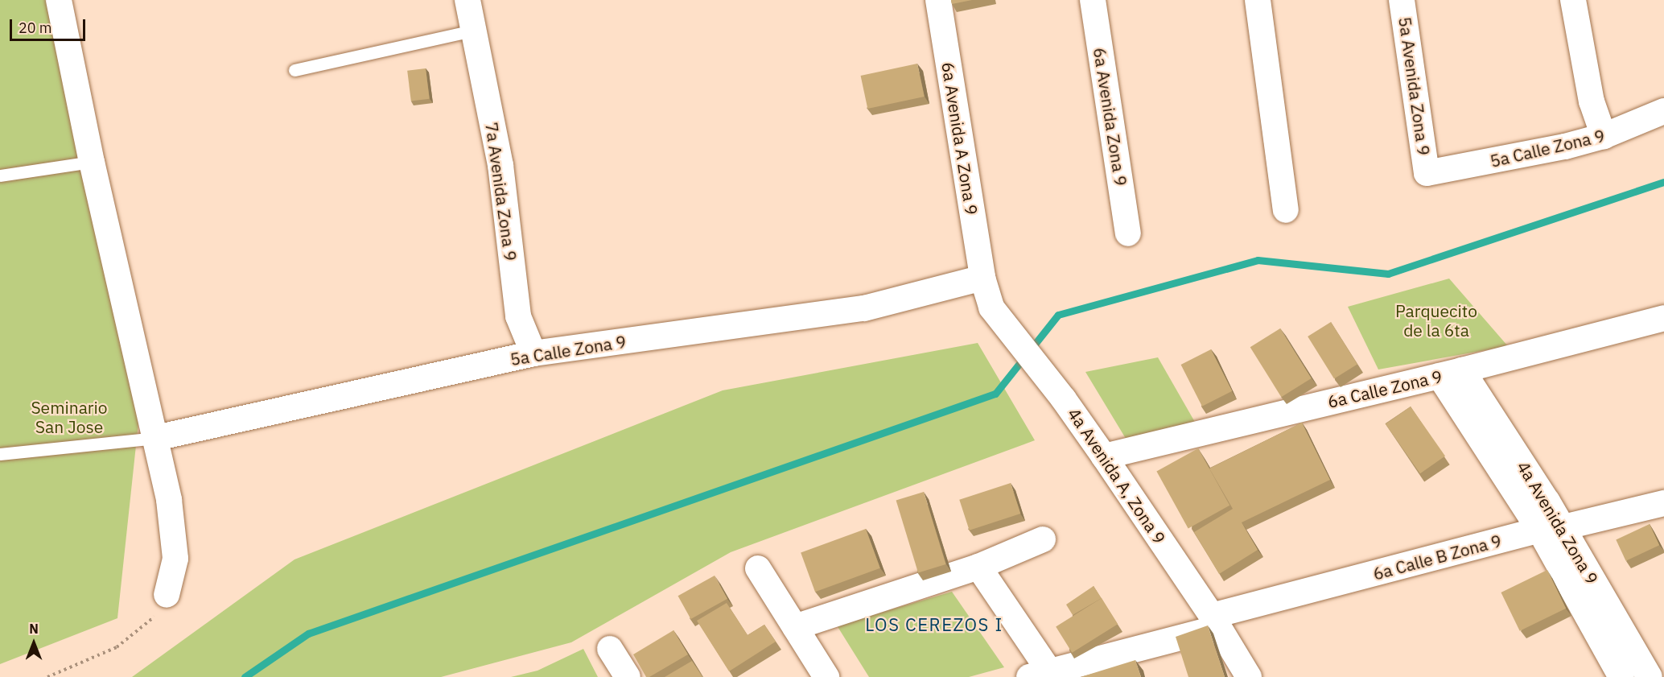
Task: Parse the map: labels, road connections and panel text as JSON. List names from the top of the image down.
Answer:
{
  "streets": {
    "street": [
      "5a Avenida Zona 9",
      "6a Avenida Zona 9",
      "6a Avenida A Zona 9",
      "5a Calle Zona 9",
      "7a Avenida Zona 9",
      "6a Calle Zona 9",
      "4a Avenida A, Zona 9",
      "4a Avenida Zona 9",
      "6a Calle B Zona 9"
    ]
  },
  "crossings": [
    ["5a Avenida Zona 9", "5a Calle Zona 9"],
    ["6a Avenida A Zona 9", "5a Calle Zona 9"],
    ["6a Avenida A Zona 9", "4a Avenida A, Zona 9"],
    ["5a Calle Zona 9", "7a Avenida Zona 9"],
    ["5a Calle Zona 9", "4a Avenida A, Zona 9"],
    ["6a Calle Zona 9", "4a Avenida A, Zona 9"],
    ["6a Calle Zona 9", "4a Avenida Zona 9"],
    ["4a Avenida A, Zona 9", "6a Calle B Zona 9"],
    ["4a Avenida Zona 9", "6a Calle B Zona 9"]
  ],
  "districts": ["LOS CEREZOS I"],
  "parks": ["Parquecito de la 6ta", "Seminario San Jose"],
  "scale_bar": "20 m",
  "north": "top"
}
